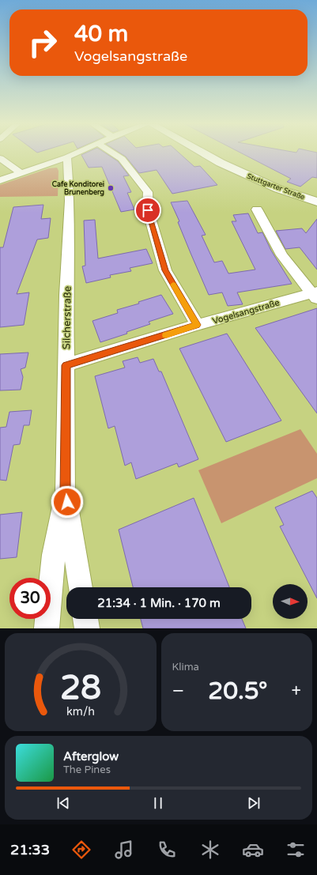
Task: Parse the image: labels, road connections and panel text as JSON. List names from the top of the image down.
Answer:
{
  "streets": {
    "main road": ["Stuttgarter Straße"],
    "street": ["Vogelsangstraße", "Silcherstraße"]
  },
  "crossings": [
    ["Vogelsangstraße", "Silcherstraße"]
  ],
  "places": ["Cafe Konditorei Brunenberg"],
  "north": "right",
  "page": {
    "turn": ["40 m", "Vogelsangstraße"],
    "limit": "30",
    "trip": "21:34 · 1 Min. · 170 m",
    "tile": "Klima",
    "heat": ["−", "20.5°", "+"],
    "song": ["Afterglow", "The Pines"],
    "tabs": "21:33",
    "gauge": ["28", "km/h"]
  }
}
